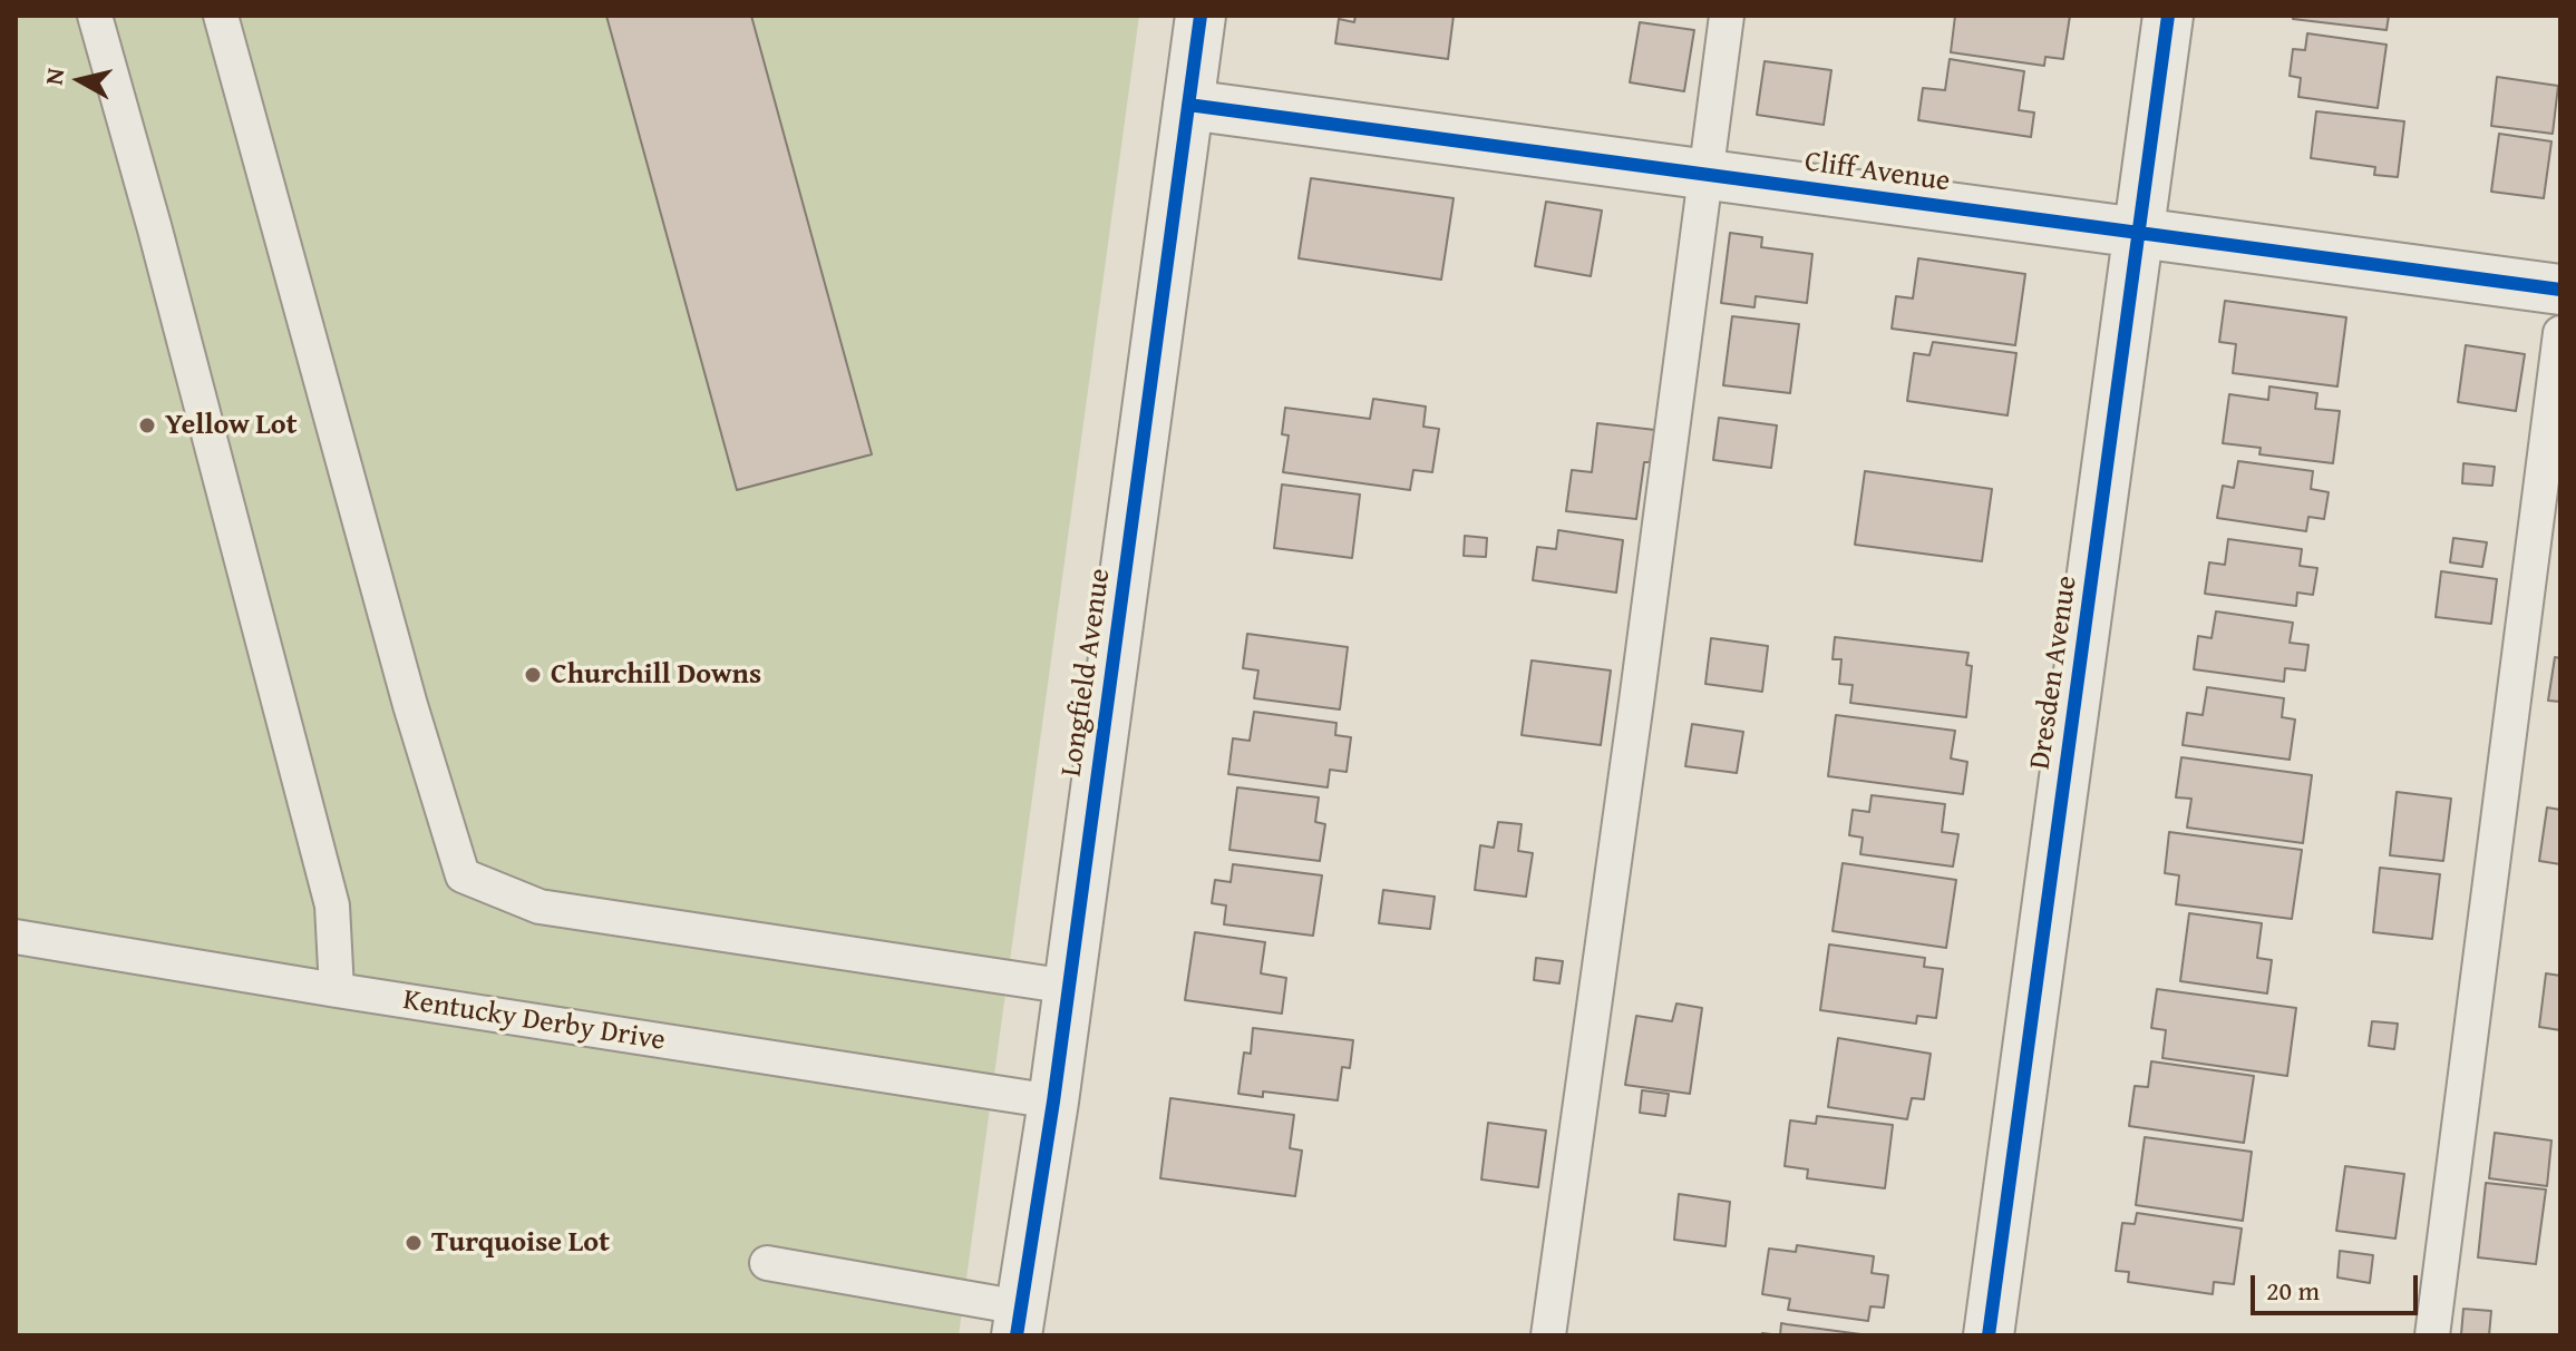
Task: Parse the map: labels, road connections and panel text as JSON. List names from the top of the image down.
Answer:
{
  "streets": {
    "street": ["Cliff Avenue", "Longfield Avenue", "Dresden Avenue"],
    "lane": ["Kentucky Derby Drive"]
  },
  "crossings": [
    ["Cliff Avenue", "Longfield Avenue"],
    ["Cliff Avenue", "Dresden Avenue"],
    ["Longfield Avenue", "Kentucky Derby Drive"]
  ],
  "places": ["Yellow Lot", "Churchill Downs", "Turquoise Lot"],
  "scale_bar": "20 m",
  "north": "left"
}
